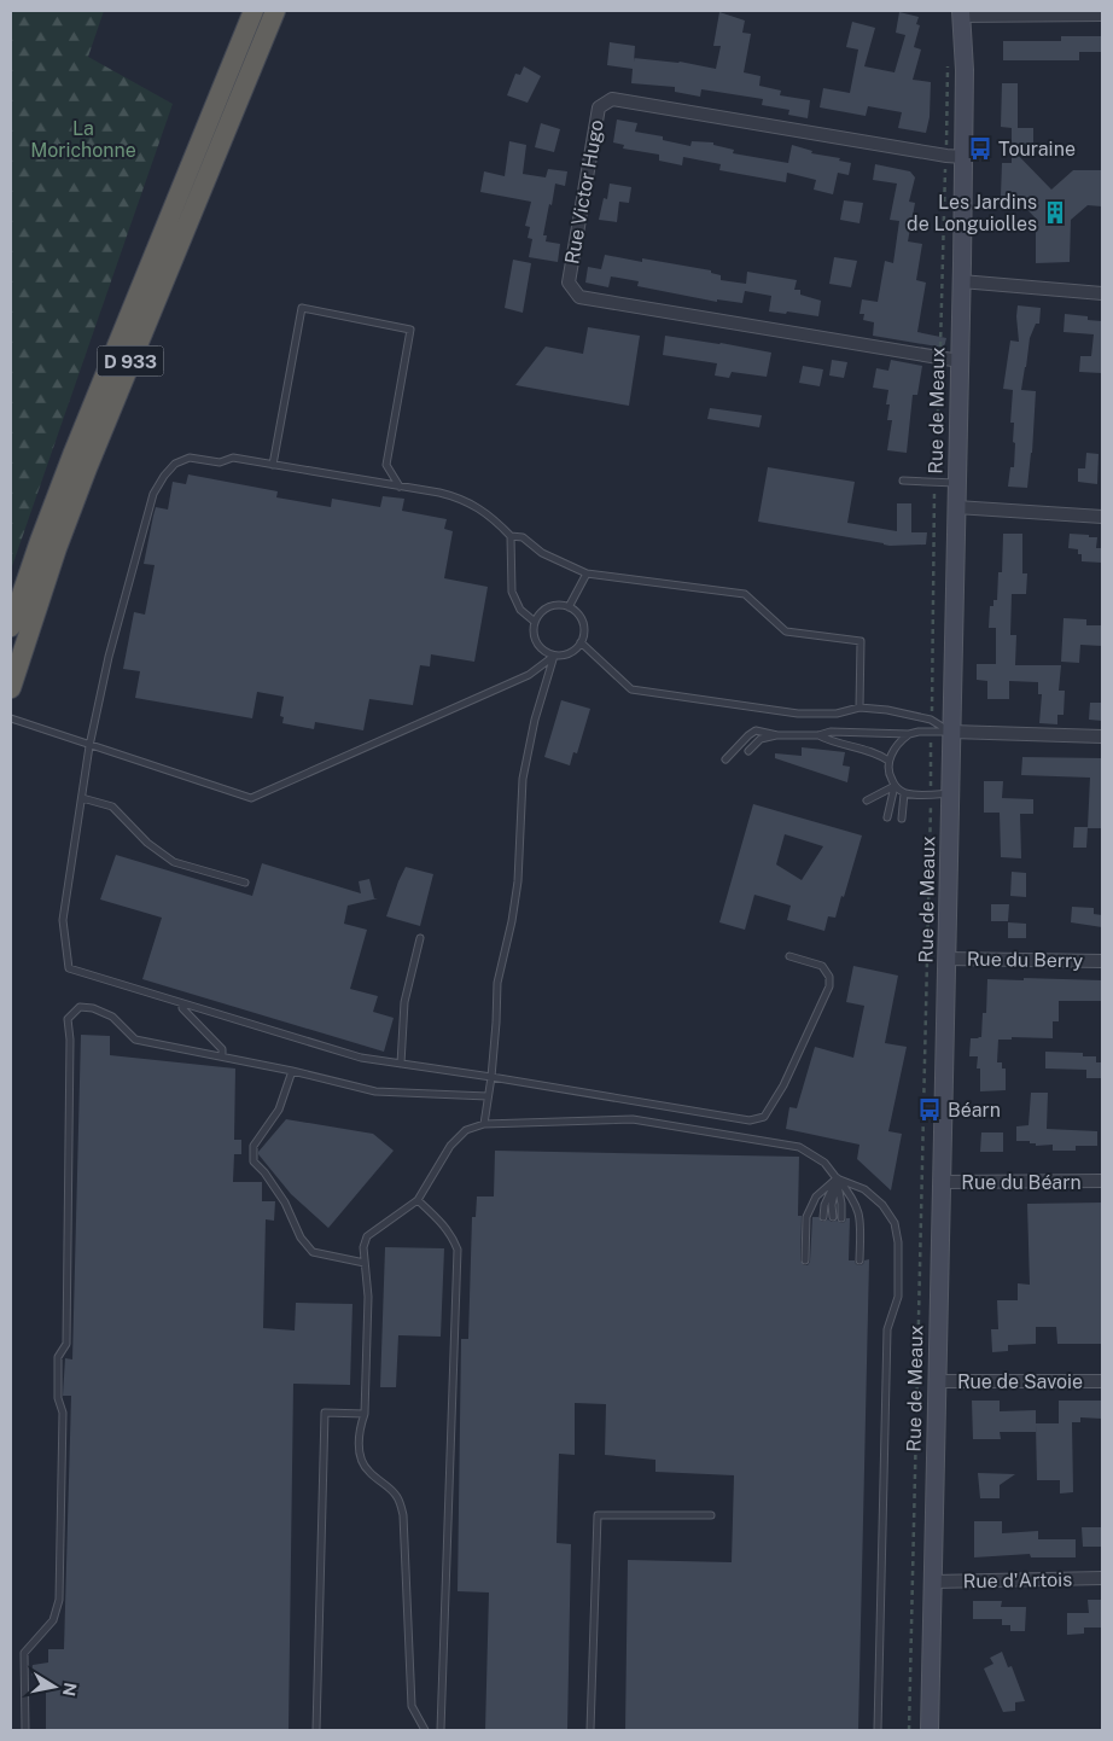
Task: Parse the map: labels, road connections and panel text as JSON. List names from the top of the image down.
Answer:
{
  "streets": {
    "highway": ["D 933"],
    "main road": ["Rue de Meaux"],
    "street": [
      "Rue Victor Hugo",
      "Rue du Berry",
      "Rue du Béarn",
      "Rue de Savoie",
      "Rue d'Artois"
    ]
  },
  "crossings": [
    ["Rue Victor Hugo", "Rue de Meaux"],
    ["Rue de Meaux", "Rue du Berry"],
    ["Rue de Meaux", "Rue du Béarn"],
    ["Rue de Meaux", "Rue de Savoie"],
    ["Rue de Meaux", "Rue d'Artois"]
  ],
  "parks": ["La Morichonne"],
  "places": {
    "bus stop": ["Touraine", "Béarn"],
    "building": ["Les Jardins de Longuiolles"]
  },
  "north": "right"
}
